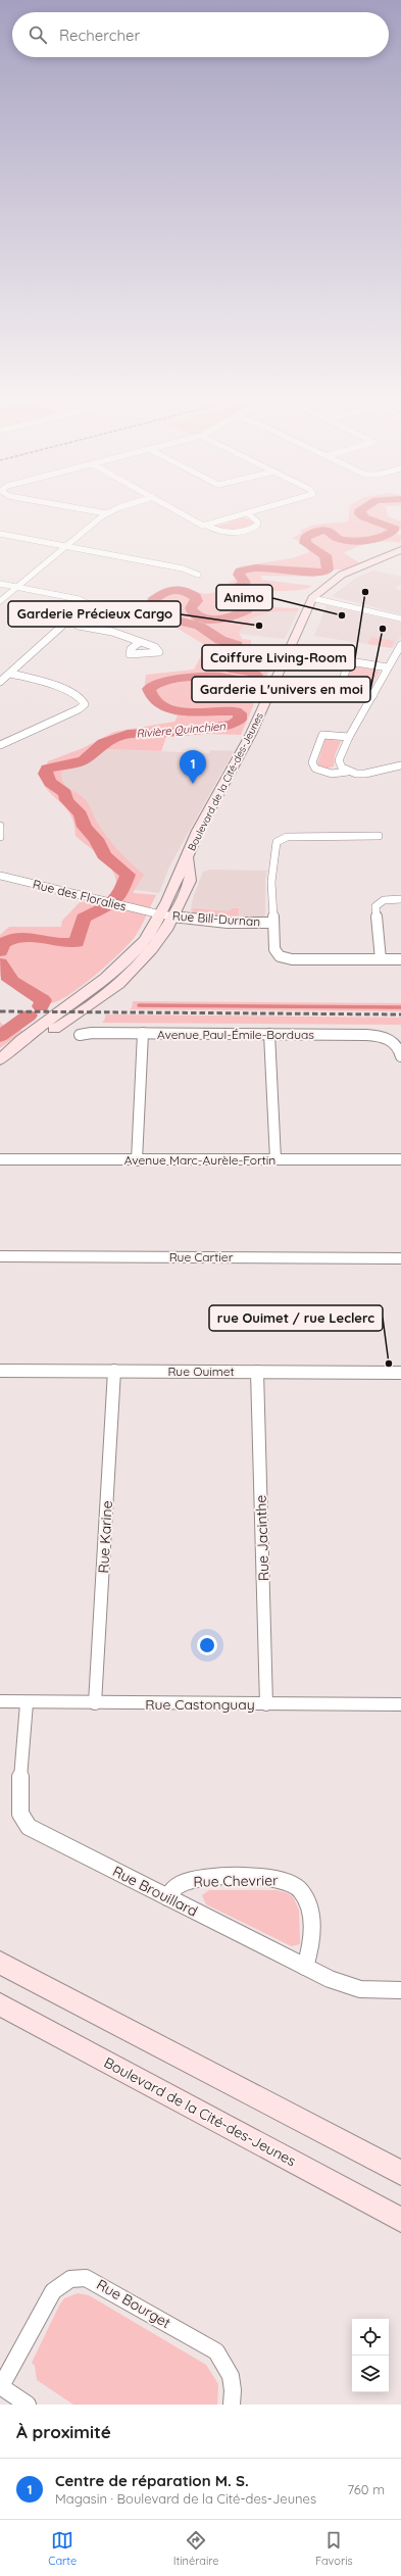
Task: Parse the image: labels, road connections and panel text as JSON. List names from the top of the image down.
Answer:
{
  "streets": {
    "main road": ["Boulevard de la Cité-des-Jeunes"],
    "street": [
      "Rue des Floralies",
      "Rue Bill-Durnan",
      "Avenue Paul-Émile-Borduas",
      "Avenue Marc-Aurèle-Fortin",
      "Rue Cartier",
      "Rue Ouimet",
      "Rue Karine",
      "Rue Jacinthe",
      "Rue Castonguay",
      "Rue Chevrier",
      "Rue Brouillard",
      "Rue Bourget"
    ]
  },
  "crossings": [
    ["Boulevard de la Cité-des-Jeunes", "Rue des Floralies"],
    ["Boulevard de la Cité-des-Jeunes", "Rue Bill-Durnan"],
    ["Rue des Floralies", "Rue Bill-Durnan"],
    ["Rue Ouimet", "Rue Karine"],
    ["Rue Ouimet", "Rue Jacinthe"],
    ["Rue Karine", "Rue Castonguay"],
    ["Rue Jacinthe", "Rue Castonguay"],
    ["Rue Castonguay", "Rue Brouillard"],
    ["Rue Chevrier", "Rue Brouillard"]
  ],
  "water": ["Rivière Quinchien"],
  "places": [
    "Coiffure Living-Room",
    "Animo",
    "Garderie Précieux Cargo",
    "Garderie L'univers en moi",
    "rue Ouimet / rue Leclerc"
  ],
  "page": {
    "search": "Rechercher",
    "pins": "1",
    "heading": "À proximité",
    "list": [
      {
        "mark": "1",
        "name": "Centre de réparation M. S.",
        "note": "Magasin · Boulevard de la Cité-des-Jeunes",
        "value": "760 m"
      }
    ],
    "nav": ["Carte", "Itinéraire", "Favoris"]
  }
}
